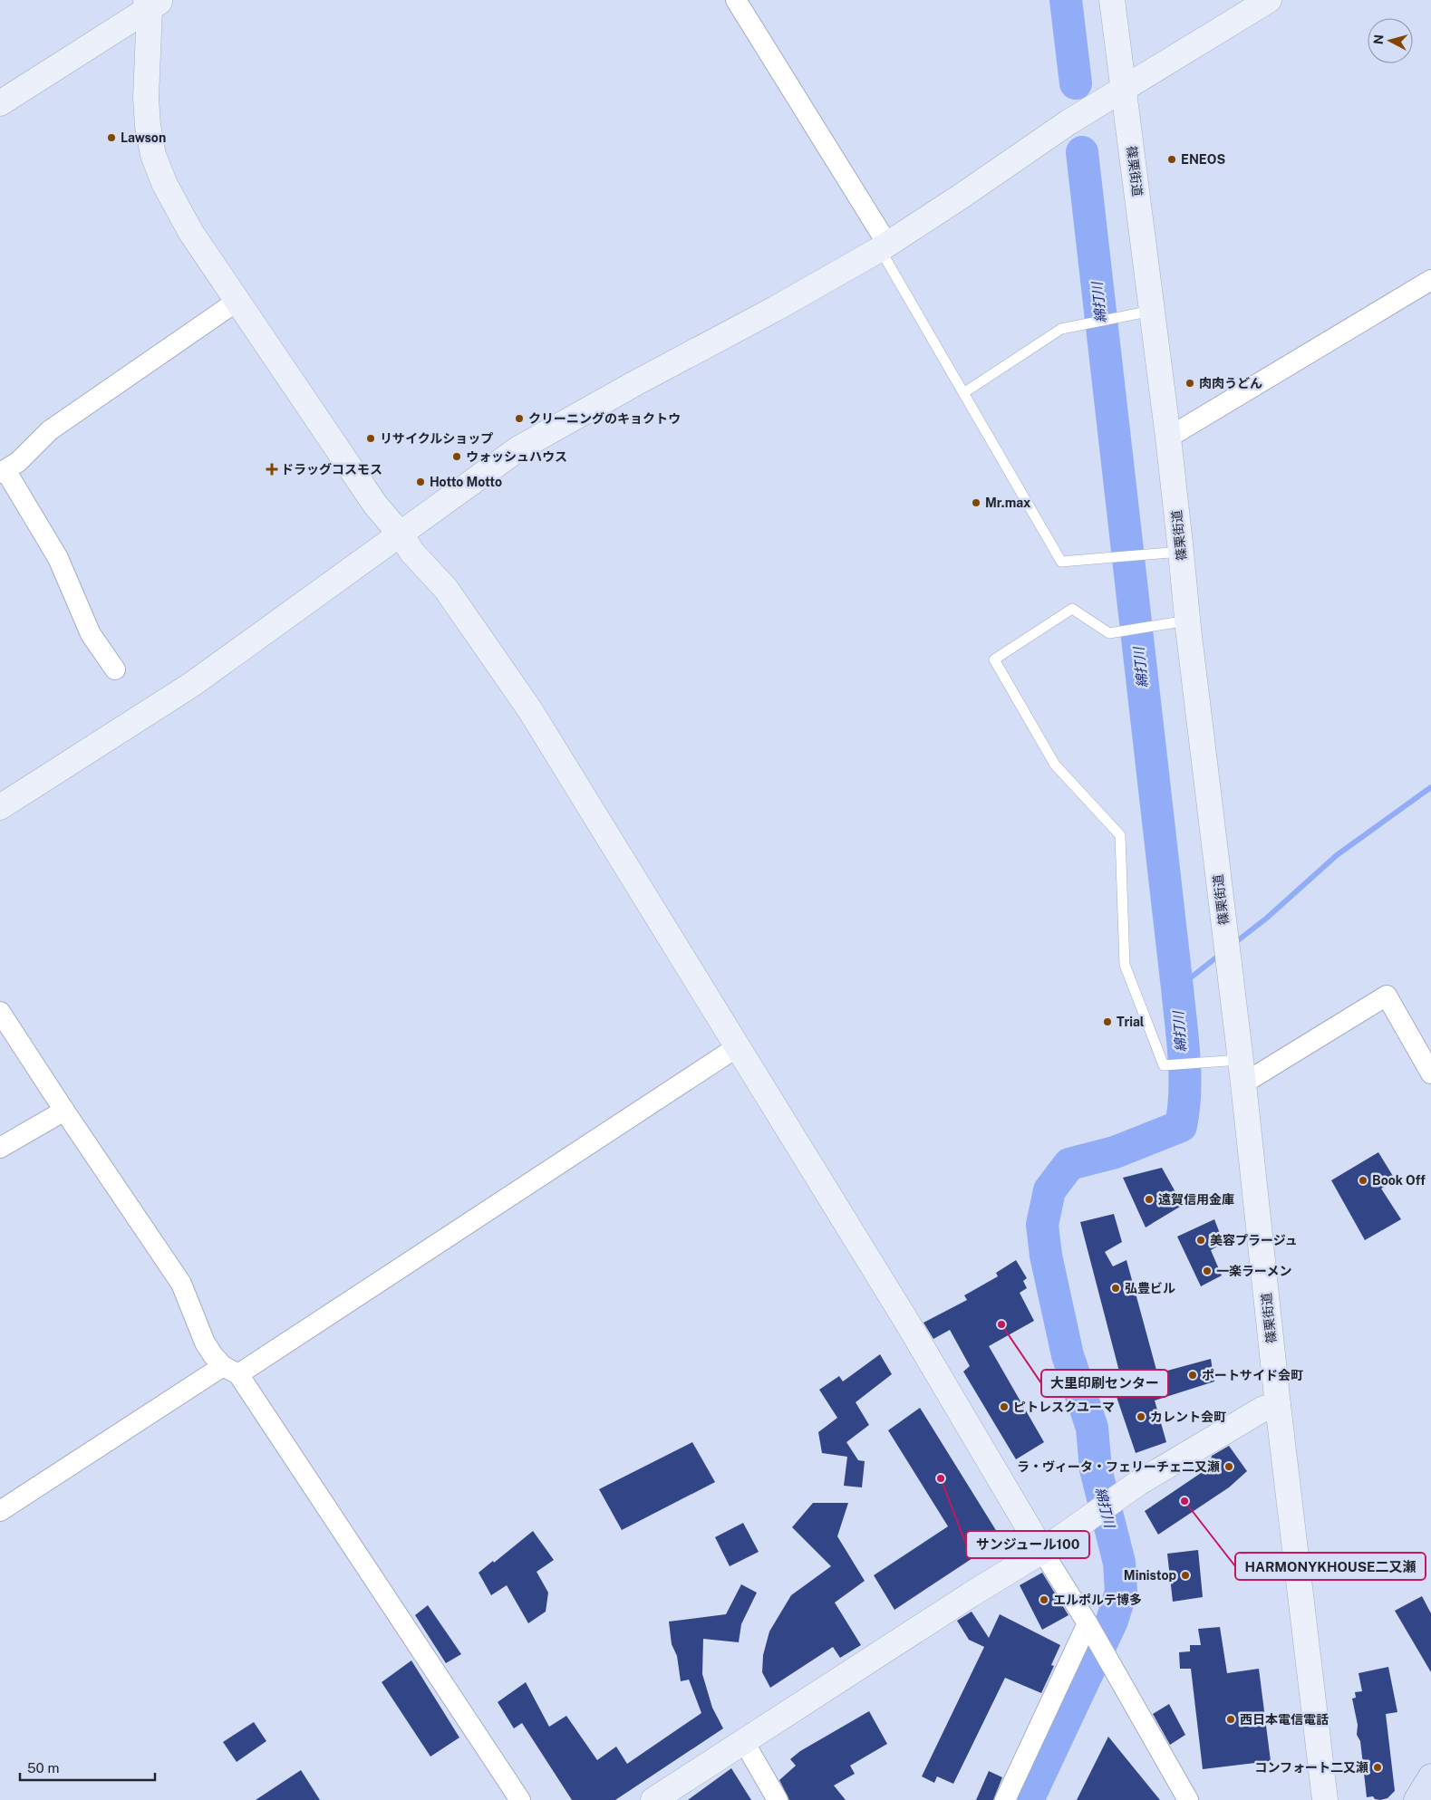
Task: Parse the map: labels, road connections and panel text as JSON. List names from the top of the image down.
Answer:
{
  "streets": {
    "street": ["篠栗街道"]
  },
  "water": ["綿打川"],
  "places": {
    "other": [
      "Lawson",
      "ENEOS",
      "肉肉うどん",
      "クリーニングのキョクトウ",
      "リサイクルショップ",
      "ウォッシュハウス",
      "Hotto Motto",
      "Mr.max",
      "Trial",
      "Book Off",
      "遠賀信用金庫",
      "美容プラージュ",
      "一楽ラーメン",
      "弘豊ビル",
      "大里印刷センター",
      "ポートサイド会町",
      "ピトレスクユーマ",
      "カレント会町",
      "ラ・ヴィータ・フェリーチェ二又瀬",
      "サンジュール100",
      "HARMONYKHOUSE二又瀬",
      "Ministop",
      "エルポルテ博多",
      "西日本電信電話",
      "コンフォート二又瀬"
    ],
    "health": ["ドラッグコスモス"]
  },
  "scale_bar": "50 m",
  "north": "left"
}
